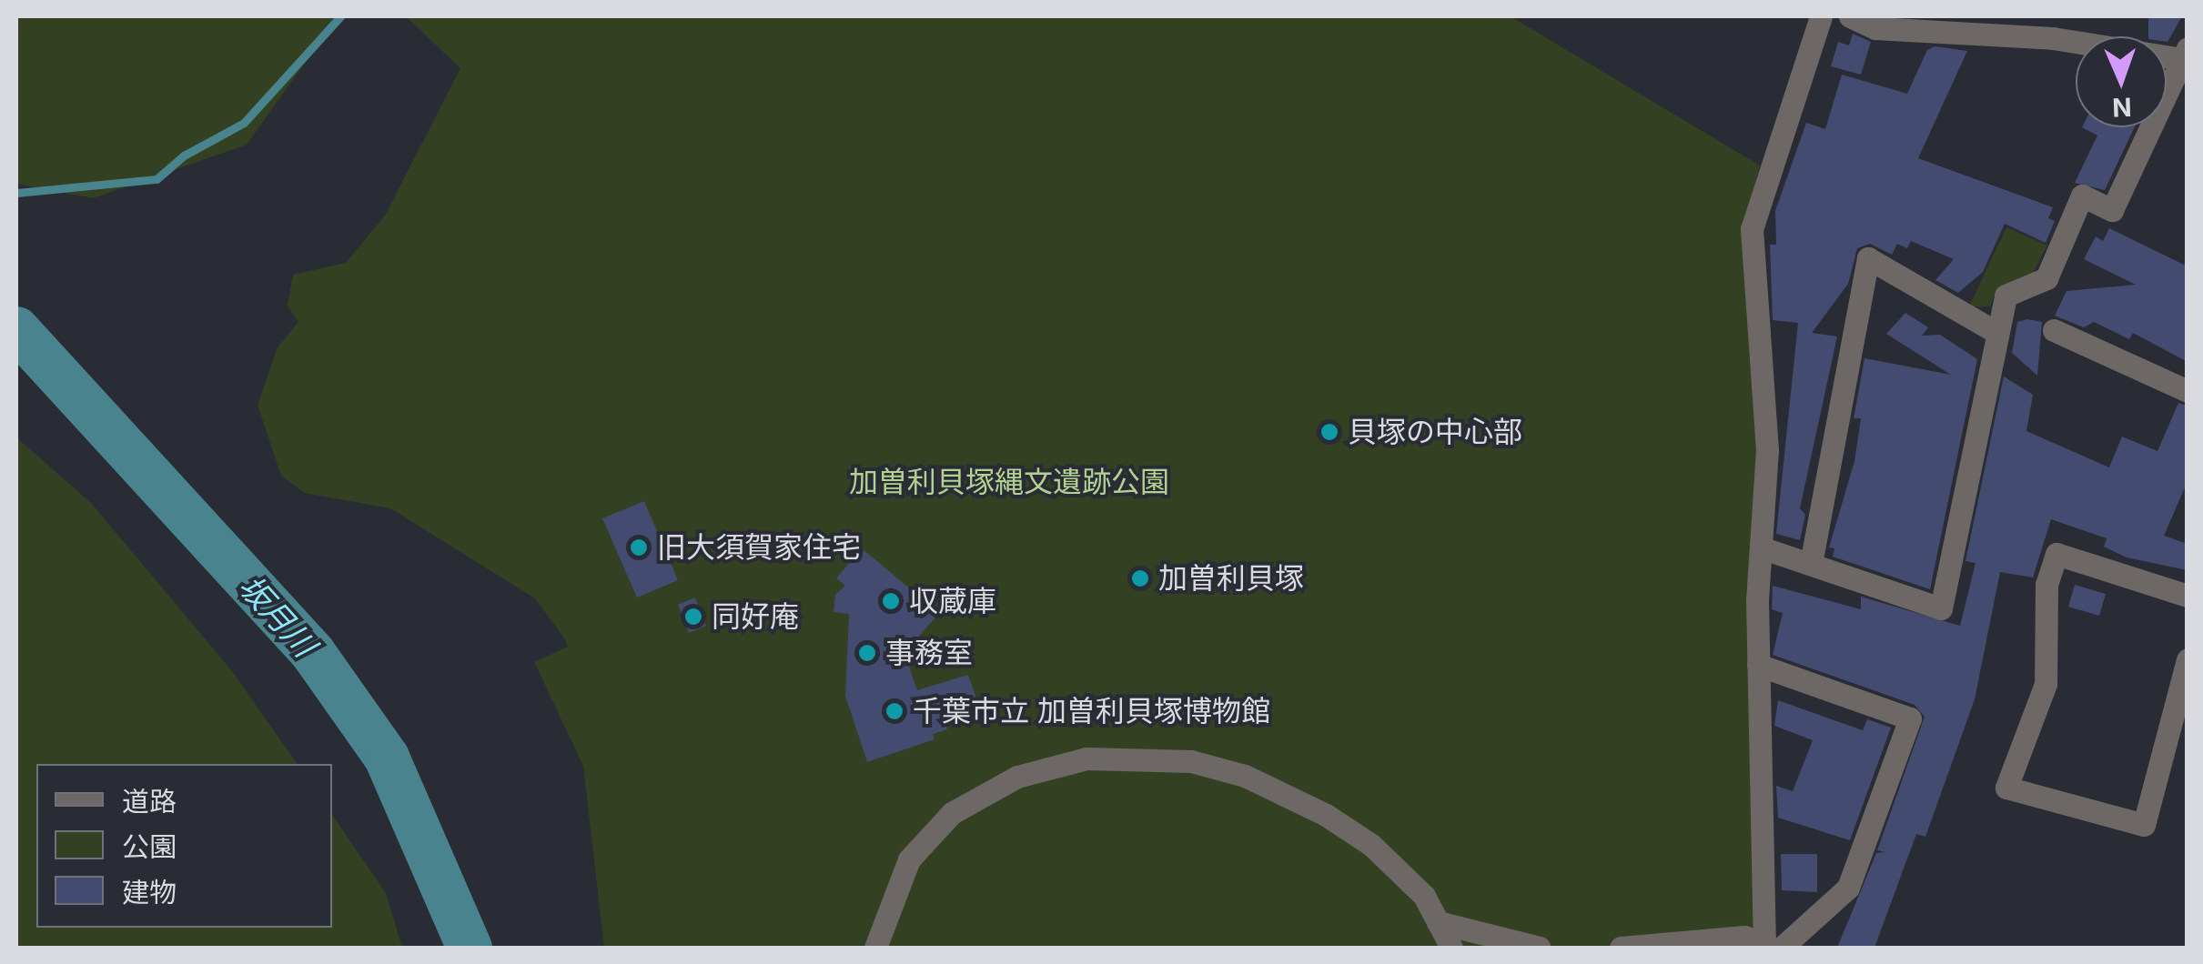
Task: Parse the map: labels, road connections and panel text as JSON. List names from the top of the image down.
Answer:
{
  "water": ["坂月川"],
  "parks": ["加曽利貝塚縄文遺跡公園"],
  "places": [
    "貝塚の中心部",
    "旧大須賀家住宅",
    "加曽利貝塚",
    "収蔵庫",
    "同好庵",
    "事務室",
    "千葉市立 加曽利貝塚博物館"
  ],
  "legend": ["道路", "公園", "建物"],
  "north": "bottom"
}
